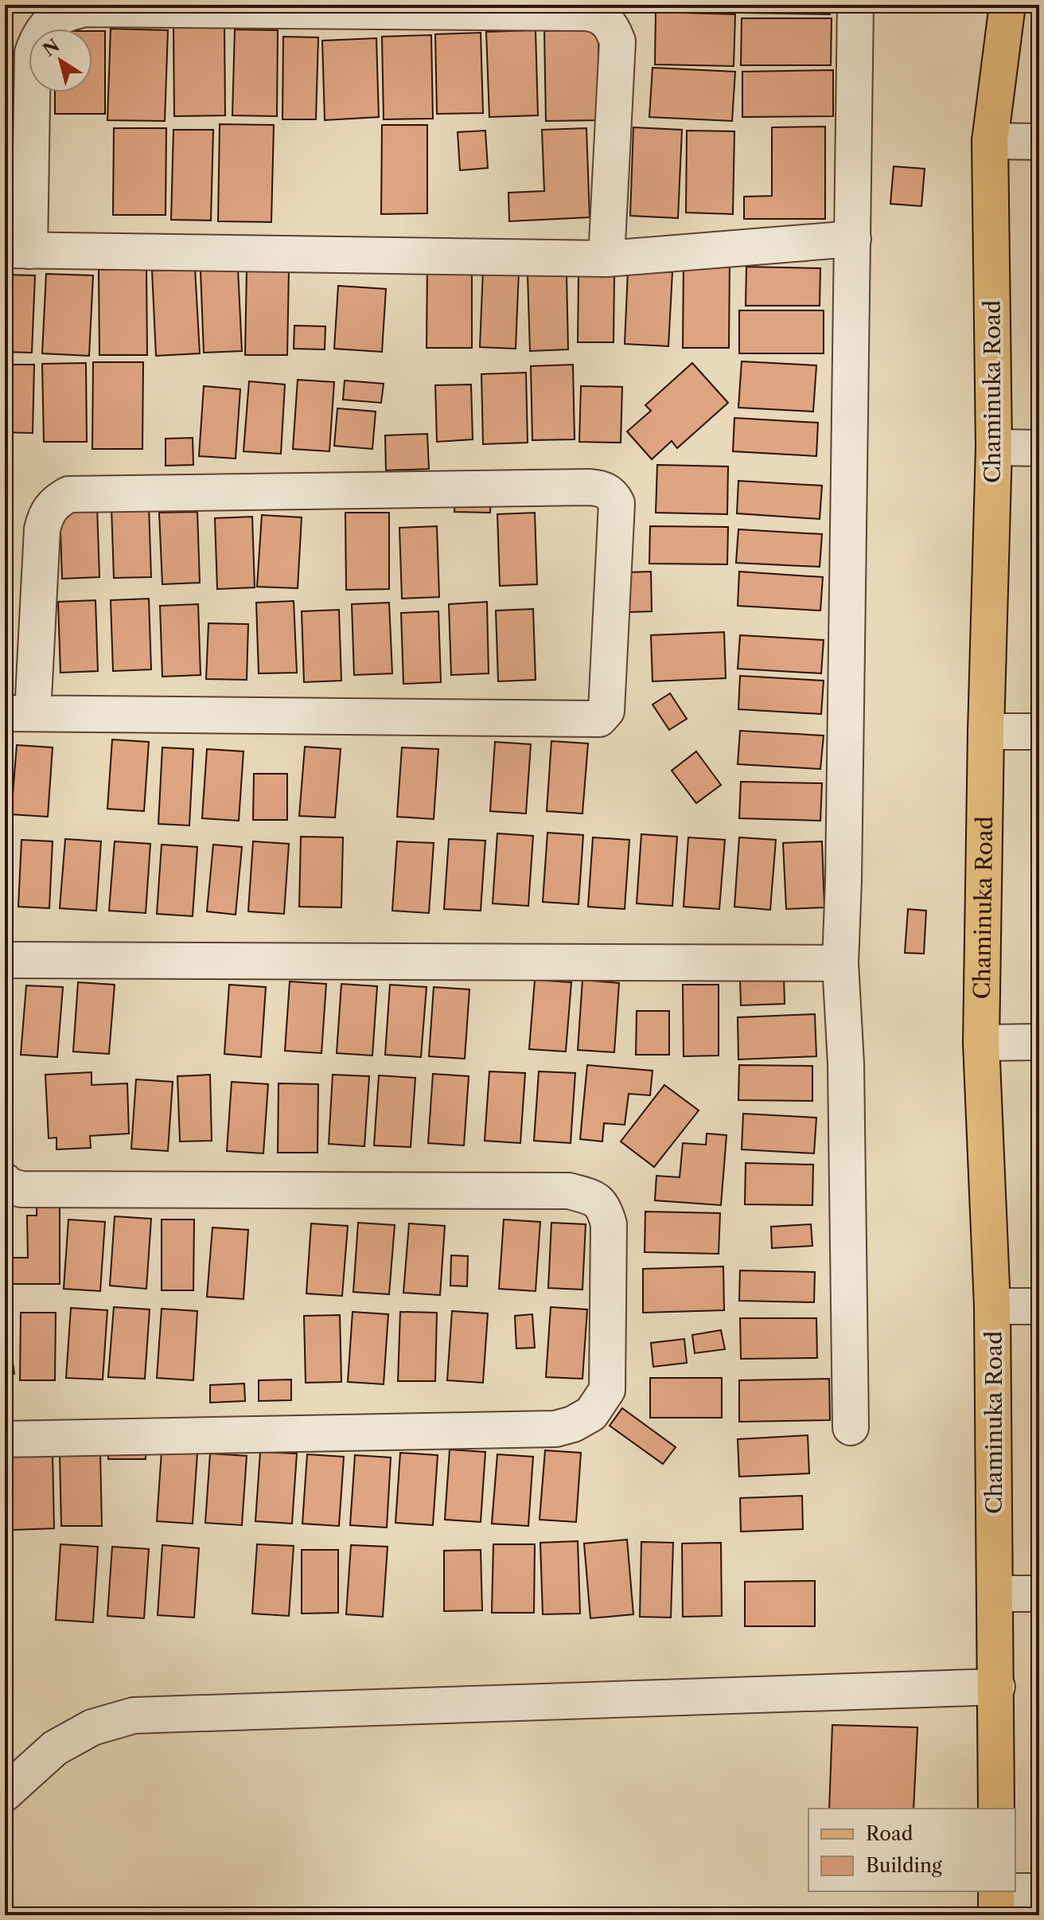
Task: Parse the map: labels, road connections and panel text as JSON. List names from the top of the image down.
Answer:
{
  "streets": {
    "main road": ["Chaminuka Road"]
  },
  "legend": ["Road", "Building"],
  "north": "top left"
}
